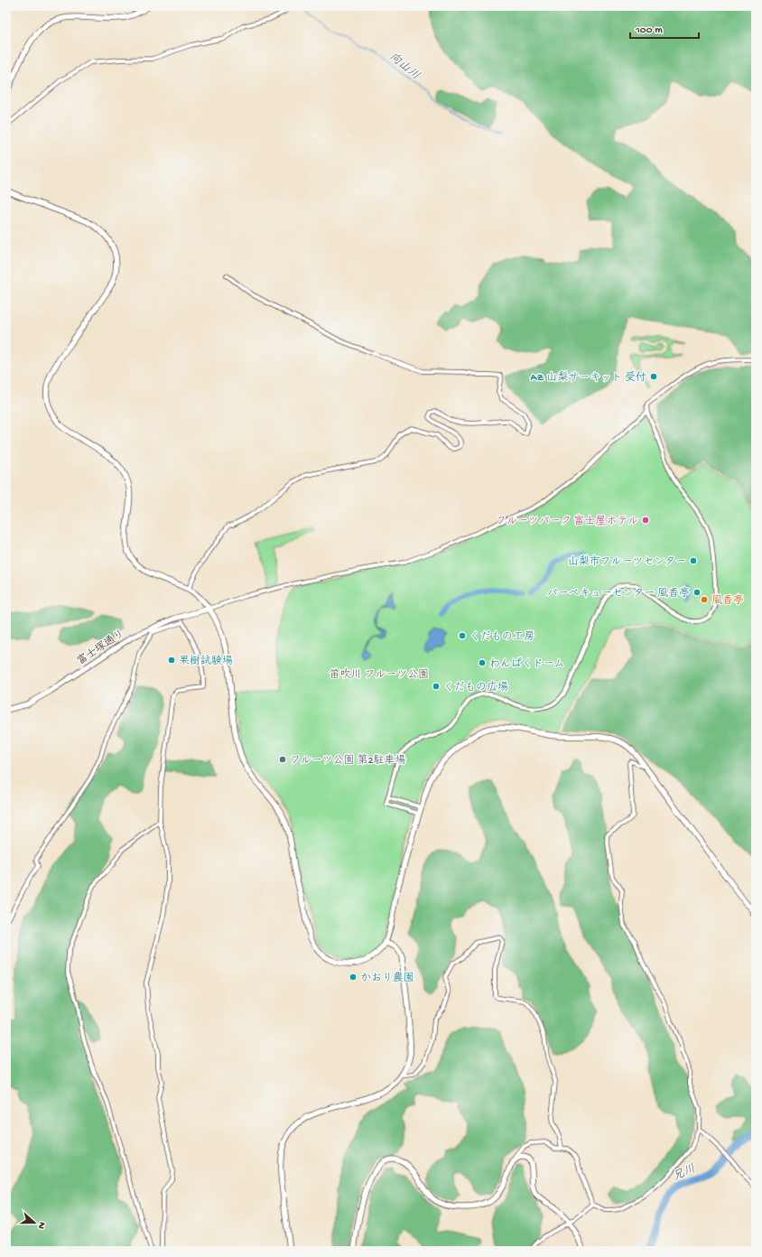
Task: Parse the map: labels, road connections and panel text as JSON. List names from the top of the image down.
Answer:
{
  "streets": {
    "street": ["富士塚通り"]
  },
  "water": ["向山川", "兄川"],
  "parks": ["笛吹川 フルーツ公園"],
  "places": [
    "AZ 山梨サーキット 受付",
    "フルーツパーク 富士屋ホテル",
    "山梨市フルーツセンター",
    "バーベキューセンター 風香亭",
    "風香亭",
    "くだもの工房",
    "果樹試験場",
    "わんぱくドーム",
    "くだもの広場",
    "フルーツ公園 第2駐車場",
    "かおり農園"
  ],
  "scale_bar": "100 m",
  "north": "right"
}
